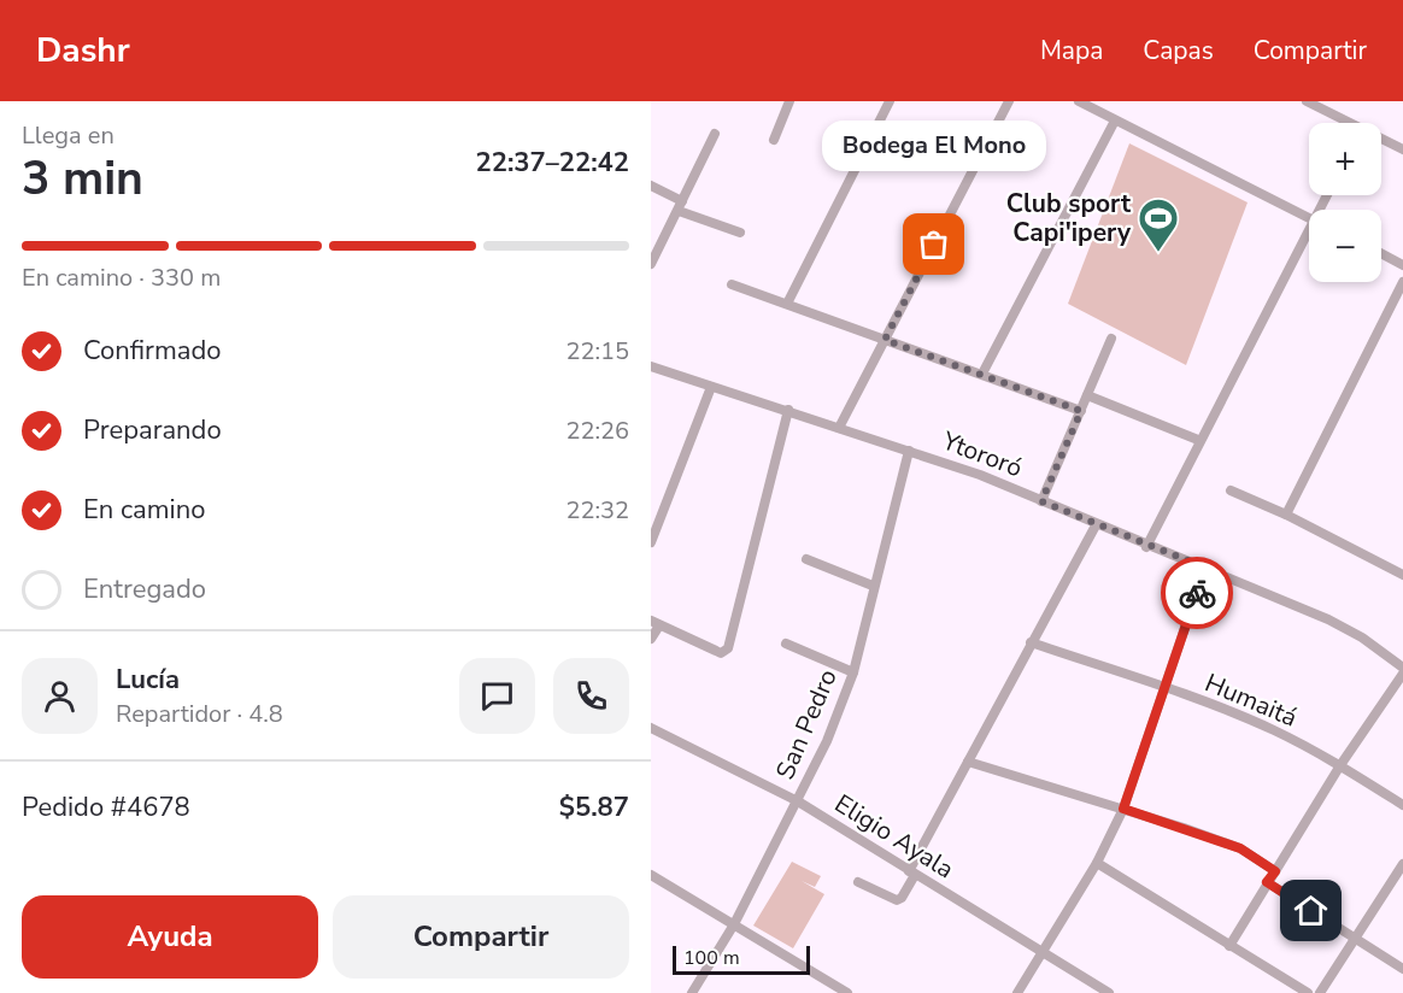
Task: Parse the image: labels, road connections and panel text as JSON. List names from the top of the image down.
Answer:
{
  "streets": {
    "street": [
      "Ytororó",
      "Humaitá",
      "San Pedro",
      "Eligio Ayala"
    ]
  },
  "crossings": [
    ["Ytororó", "San Pedro"],
    ["San Pedro", "Eligio Ayala"]
  ],
  "places": {
    "other": ["Bodega El Mono"],
    "sports": ["Club sport Capi'ipery"]
  },
  "scale_bar": "100 m",
  "page": {
    "header": "Dashr",
    "nav": ["Mapa", "Capas", "Compartir"],
    "heading": ["3 min", "Llega en", "22:37–22:42"],
    "panel": [
      "Lucía",
      "Repartidor · 4.8",
      "Pedido #4678",
      "$5.87"
    ],
    "bubble": "Bodega El Mono",
    "map_buttons": ["+", "−"],
    "bar": "En camino · 330 m",
    "list": [
      ["Confirmado", "22:15"],
      ["Preparando", "22:26"],
      ["En camino", "22:32"],
      "Entregado"
    ],
    "buttons": ["Ayuda", "Compartir"],
    "scale": "100 m"
  }
}
